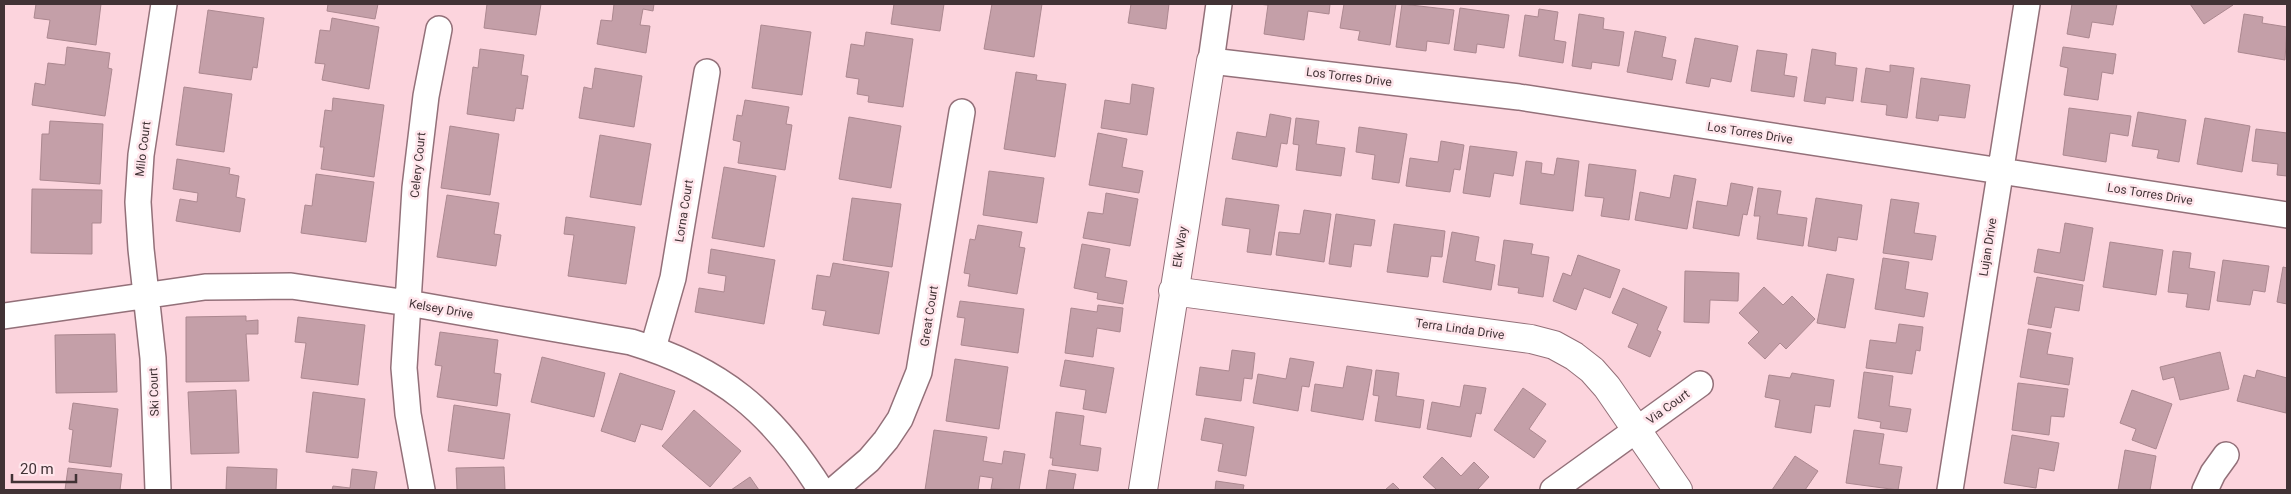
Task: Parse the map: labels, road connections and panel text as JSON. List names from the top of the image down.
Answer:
{
  "streets": {
    "street": [
      "Los Torres Drive",
      "Milo Court",
      "Celery Court",
      "Lorna Court",
      "Elk Way",
      "Lujan Drive",
      "Kelsey Drive",
      "Great Court",
      "Terra Linda Drive",
      "Ski Court",
      "Via Court"
    ]
  },
  "crossings": [
    ["Los Torres Drive", "Elk Way"],
    ["Los Torres Drive", "Lujan Drive"],
    ["Milo Court", "Kelsey Drive"],
    ["Milo Court", "Ski Court"],
    ["Celery Court", "Kelsey Drive"],
    ["Lorna Court", "Kelsey Drive"],
    ["Elk Way", "Terra Linda Drive"],
    ["Kelsey Drive", "Ski Court"],
    ["Terra Linda Drive", "Via Court"]
  ],
  "scale_bar": "20 m"
}
